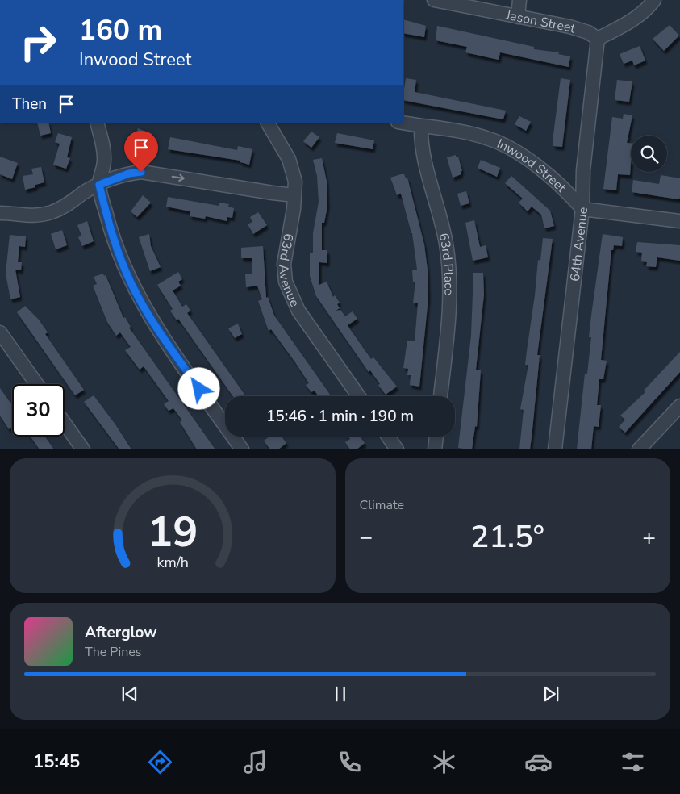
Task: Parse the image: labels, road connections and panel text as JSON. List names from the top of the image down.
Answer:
{
  "streets": {
    "street": [
      "Jason Street",
      "Inwood Street",
      "64th Avenue",
      "63rd Place",
      "63rd Avenue"
    ]
  },
  "crossings": [
    ["Jason Street", "64th Avenue"],
    ["Inwood Street", "64th Avenue"],
    ["Inwood Street", "63rd Place"]
  ],
  "page": {
    "turn": ["160 m", "Inwood Street"],
    "then": "Then",
    "limit": "30",
    "trip": "15:46 · 1 min · 190 m",
    "tile": "Climate",
    "heat": ["−", "21.5°", "+"],
    "song": ["Afterglow", "The Pines"],
    "tabs": "15:45",
    "gauge": ["19", "km/h"]
  }
}
